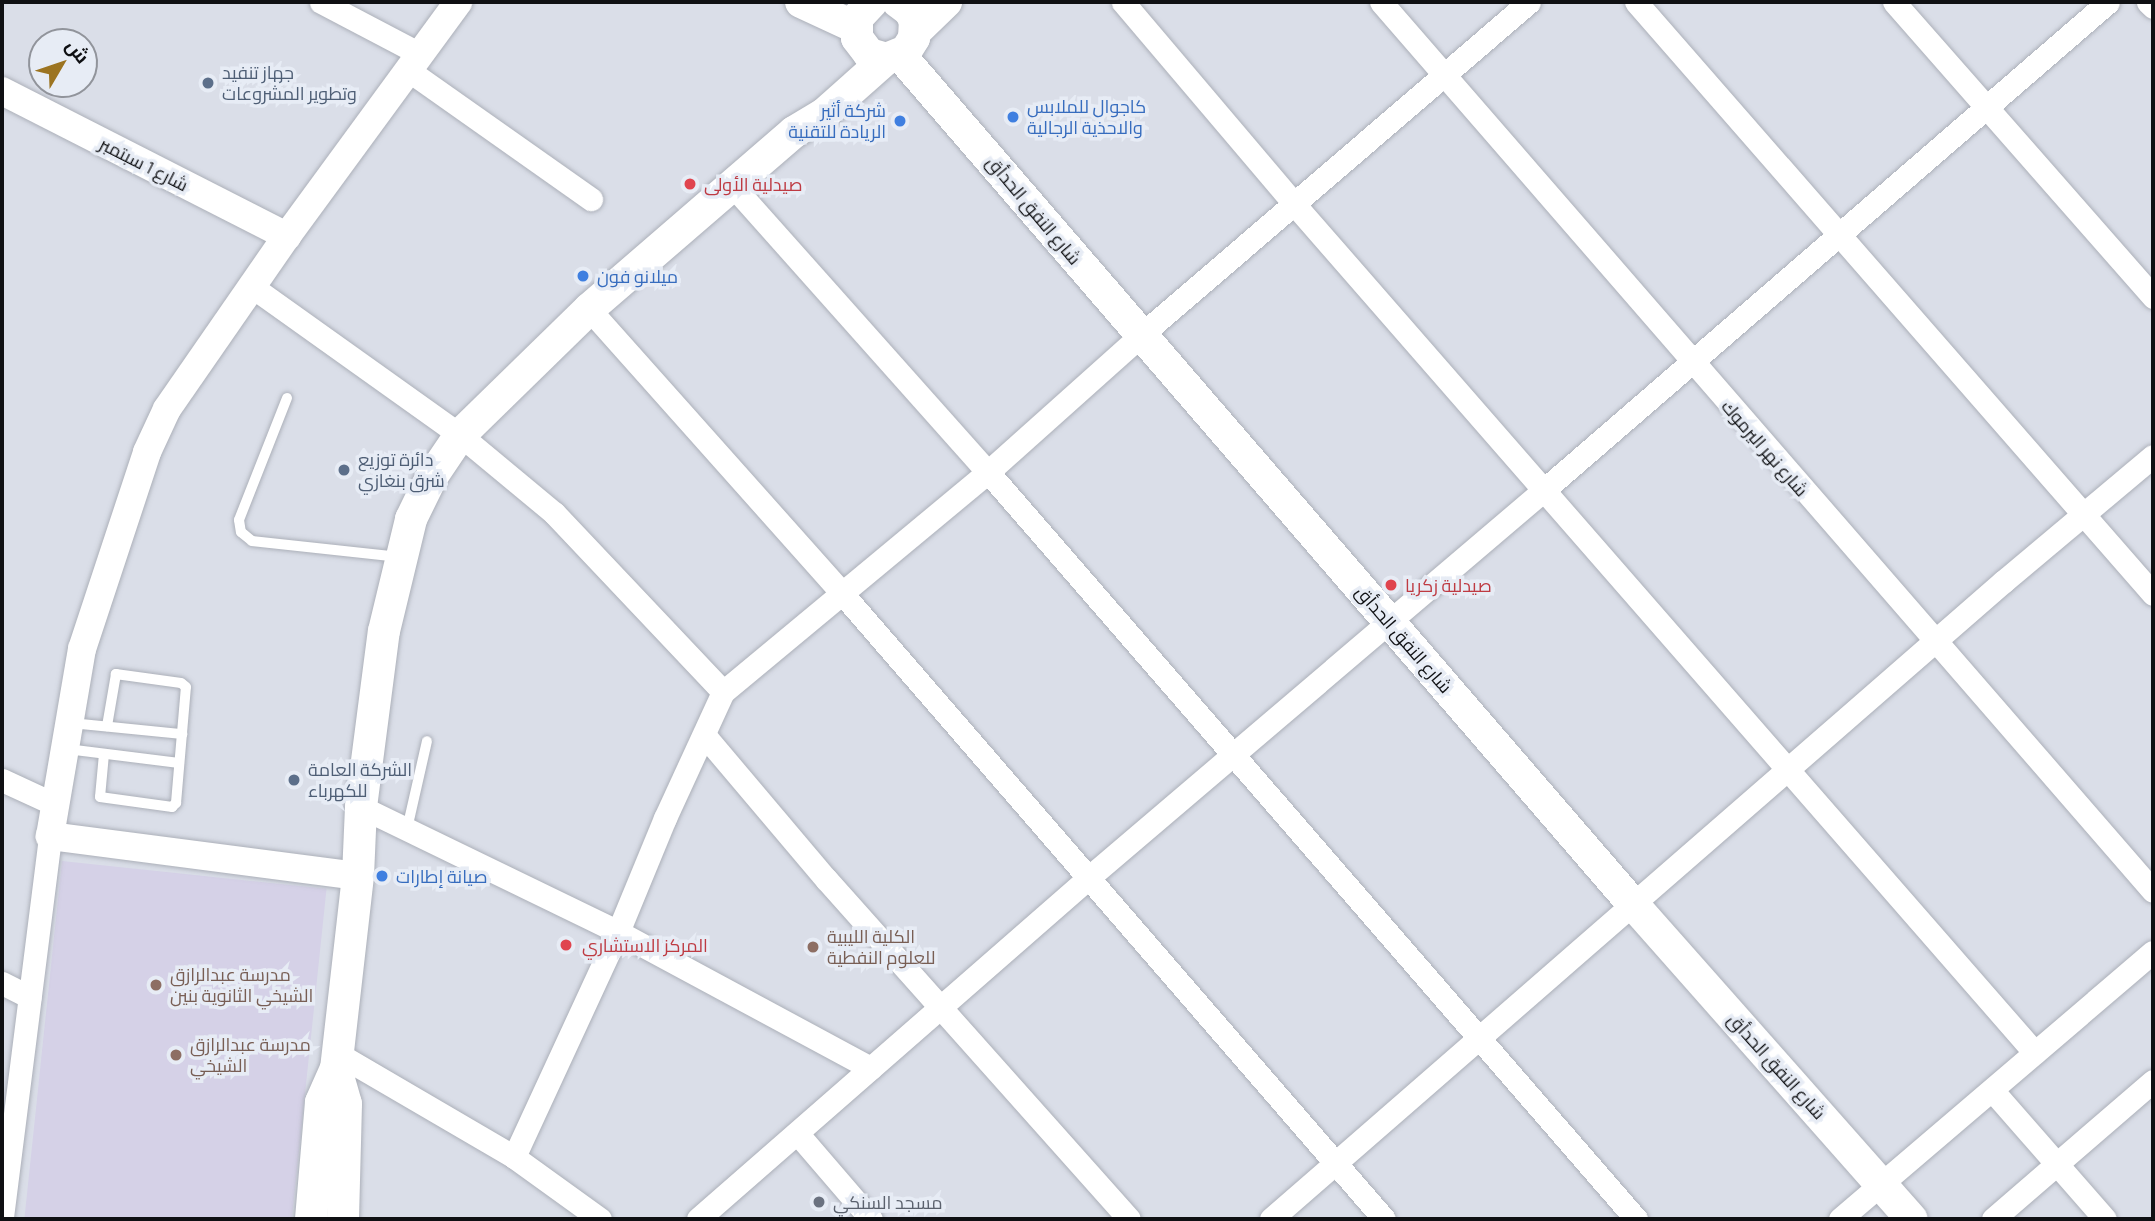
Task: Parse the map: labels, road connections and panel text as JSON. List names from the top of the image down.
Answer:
{
  "streets": {
    "main road": ["شارع النفق الحدأق"],
    "street": ["شارع 1 سبتمبر", "شارع نهر اليرموك"]
  },
  "places": [
    "جهاز تنفيد وتطوير المشروعات",
    "كاجوال للملابس والاحذية الرجالية",
    "شركة أثير الريادة للتقنية",
    "صيدلية الأولى",
    "ميلانو فون",
    "دائرة توزيع شرق بنغازي",
    "صيدلية زكريا",
    "الشركة العامة للكهرباء",
    "صيانة إطارات",
    "المركز الاستشاري",
    "الكلية الليبية للعلوم النفطية",
    "مدرسة عبدالرازق الشيخي الثانوية بنين",
    "مدرسة عبدالرازق الشيخي",
    "مسجد السنكي"
  ],
  "north": "top right"
}
